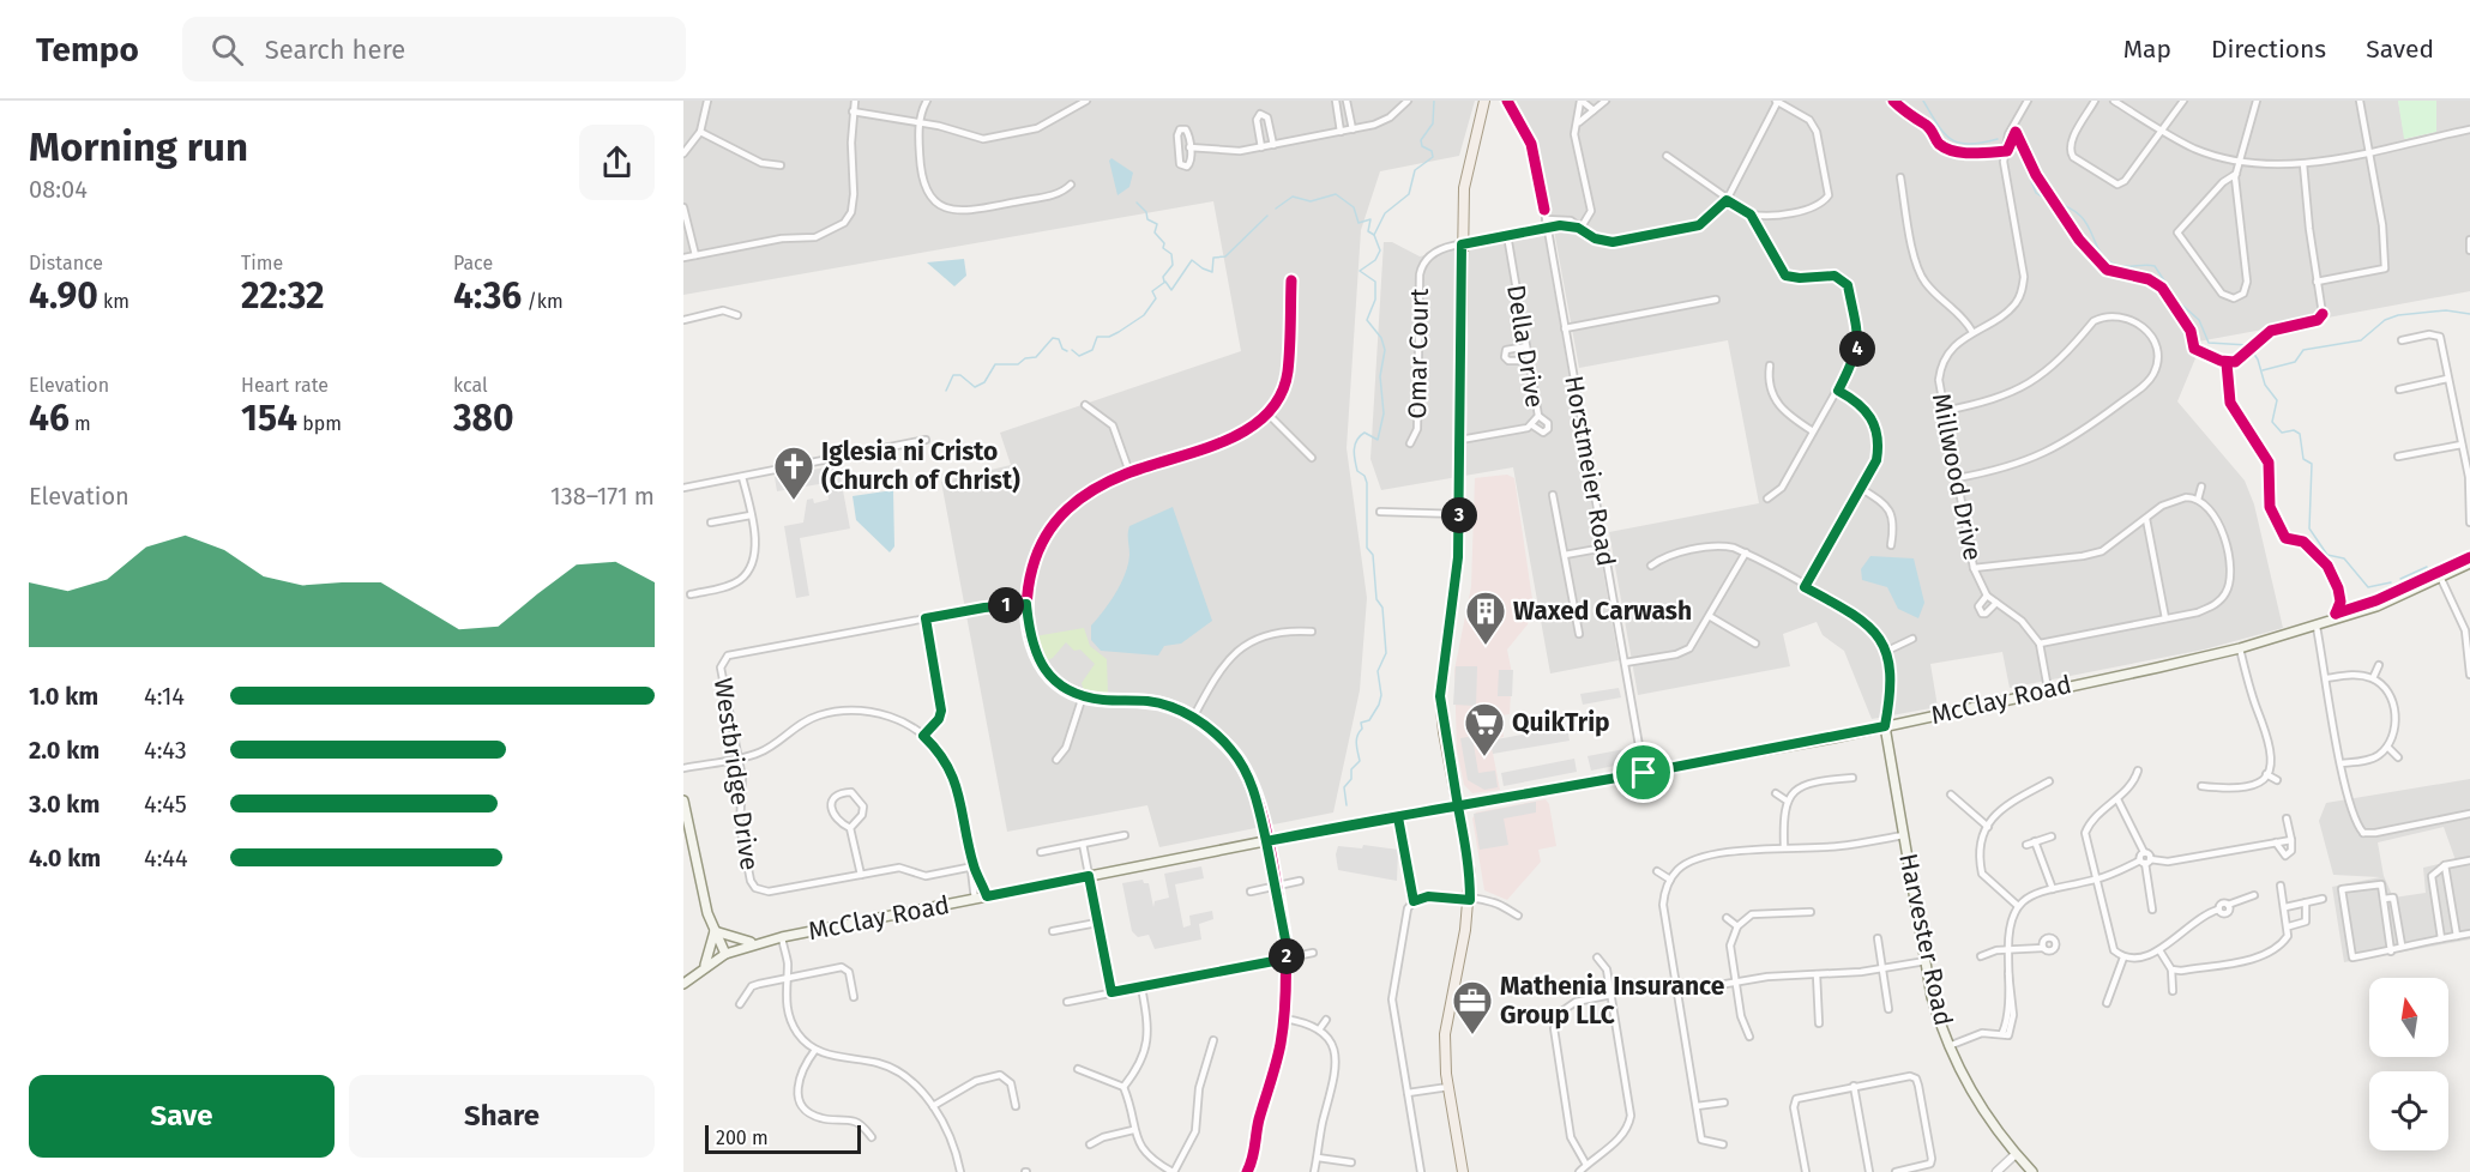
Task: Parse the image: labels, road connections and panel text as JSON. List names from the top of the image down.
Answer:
{
  "streets": {
    "main road": ["McClay Road", "Harvester Road"],
    "street": [
      "Della Drive",
      "Omar Court",
      "Horstmeier Road",
      "Millwood Drive",
      "Westbridge Drive"
    ]
  },
  "crossings": [
    ["Della Drive", "Omar Court"],
    ["Omar Court", "Horstmeier Road"],
    ["Horstmeier Road", "McClay Road"],
    ["McClay Road", "Harvester Road"]
  ],
  "places": {
    "church": ["Iglesia ni Cristo (Church of Christ)"],
    "building": ["Waxed Carwash"],
    "supermarket": ["QuikTrip"],
    "office": ["Mathenia Insurance Group LLC"]
  },
  "scale_bar": "200 m",
  "north": "top",
  "page": {
    "header": "Tempo",
    "search": "Search here",
    "nav": ["Map", "Directions", "Saved"],
    "heading": ["Morning run", "08:04"],
    "stats": [
      ["Distance", "4.90 km"],
      ["Time", "22:32"],
      ["Pace", "4:36 /km"],
      ["Elevation", "46 m"],
      ["Heart rate", "154 bpm"],
      ["kcal", "380"]
    ],
    "pins": [
      "4",
      "3",
      "1",
      "2"
    ],
    "chart": ["Elevation", "138–171 m"],
    "list": [
      {
        "name": "1.0 km",
        "note": "4:14"
      },
      {
        "name": "2.0 km",
        "note": "4:43"
      },
      {
        "name": "3.0 km",
        "note": "4:45"
      },
      {
        "name": "4.0 km",
        "note": "4:44"
      }
    ],
    "buttons": ["Save", "Share"],
    "scale": "200 m"
  }
}
